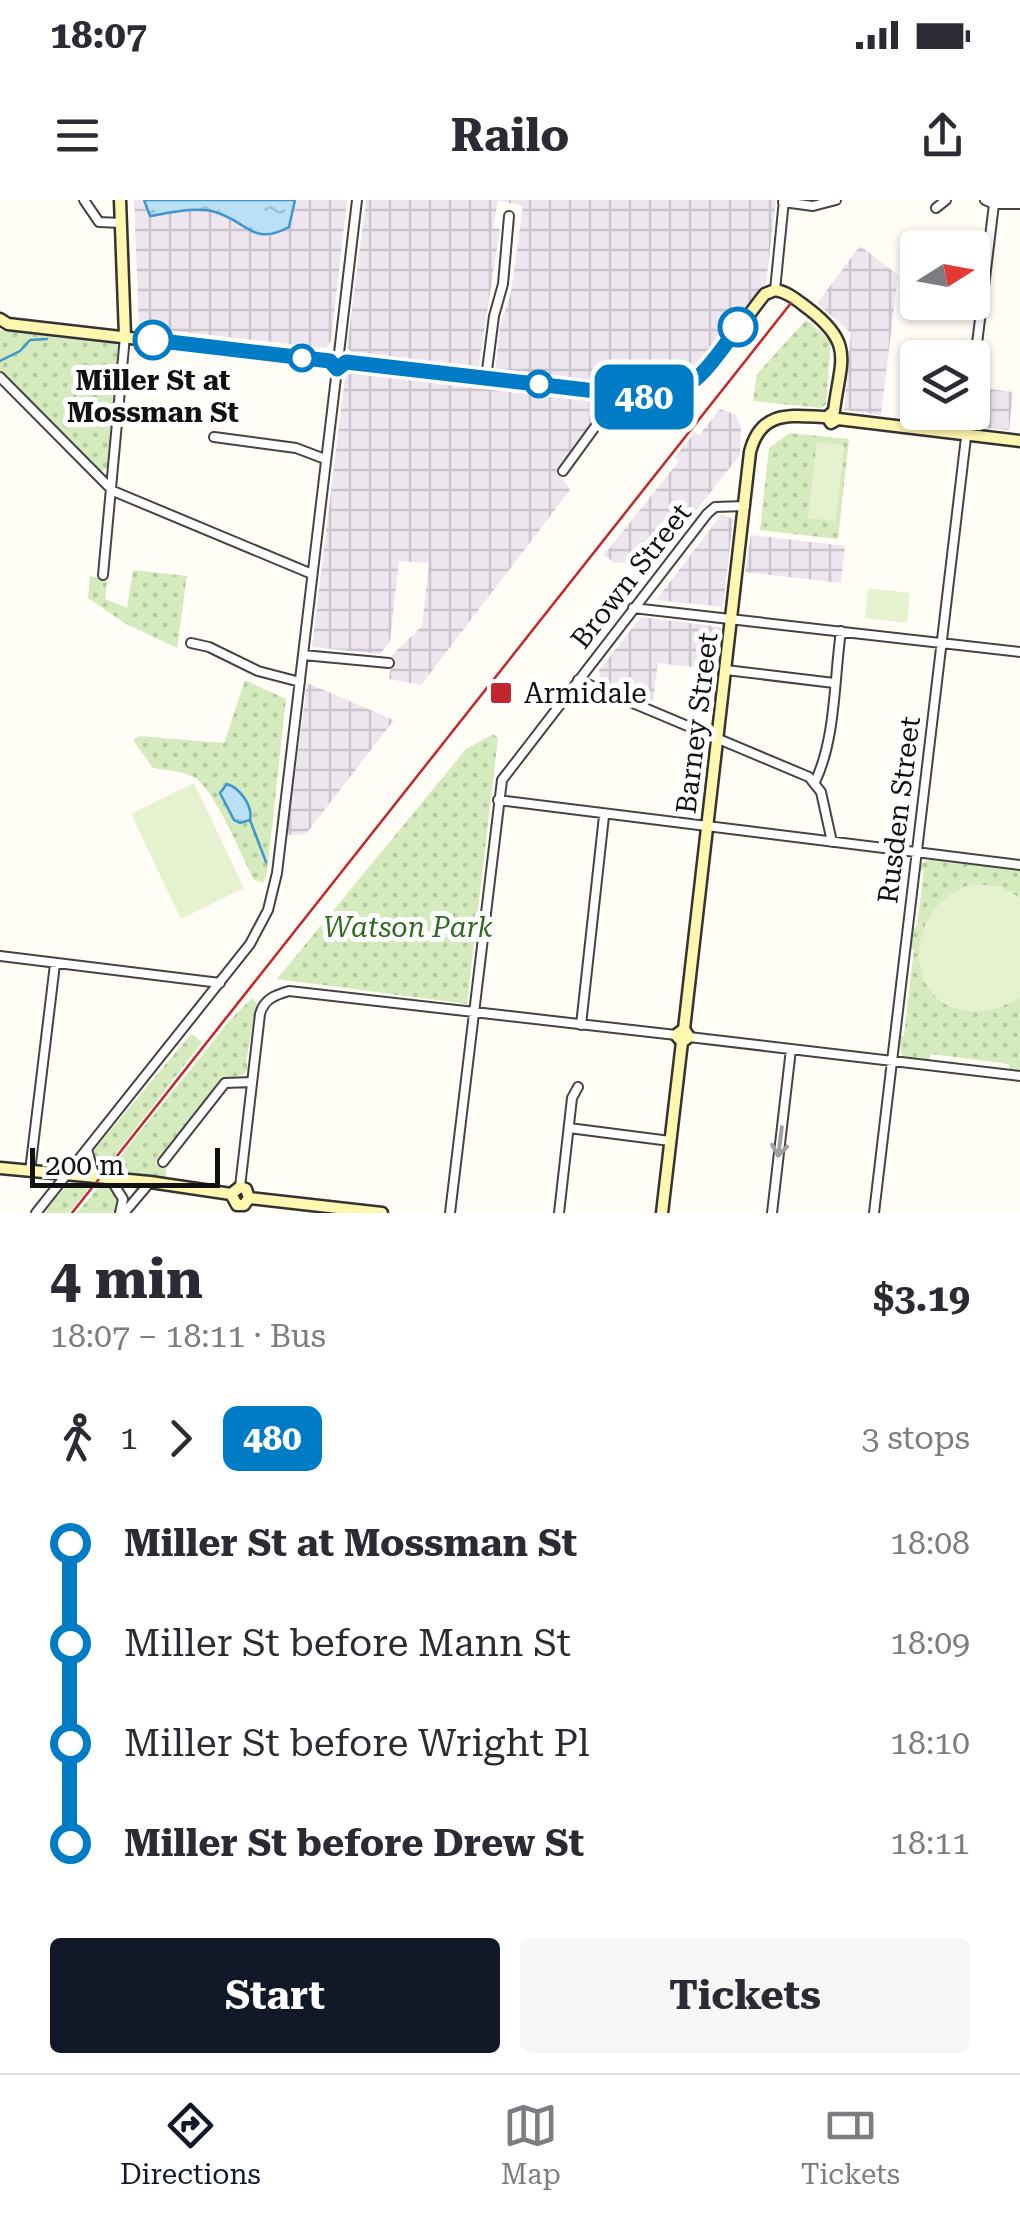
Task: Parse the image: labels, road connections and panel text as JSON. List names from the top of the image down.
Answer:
{
  "streets": {
    "street": ["Brown Street", "Barney Street", "Rusden Street"]
  },
  "crossings": [
    ["Brown Street", "Barney Street"]
  ],
  "parks": ["Watson Park"],
  "places": {
    "other": ["Miller St at Mossman St"],
    "transit": ["Armidale"]
  },
  "lines": ["bus line 480"],
  "scale_bar": "200 m",
  "north": "right",
  "page": {
    "status": "18:07",
    "header": "Railo",
    "on_map": "480",
    "scale": "200 m",
    "heading": ["4 min", "18:07 – 18:11 · Bus", "$3.19"],
    "legs": ["1", "480", "3 stops"],
    "list": [
      {
        "name": "Miller St at Mossman St",
        "value": "18:08"
      },
      {
        "name": "Miller St before Mann St",
        "value": "18:09"
      },
      {
        "name": "Miller St before Wright Pl",
        "value": "18:10"
      },
      {
        "name": "Miller St before Drew St",
        "value": "18:11"
      }
    ],
    "buttons": ["Start", "Tickets"],
    "tabs": ["Directions", "Map", "Tickets"]
  }
}
